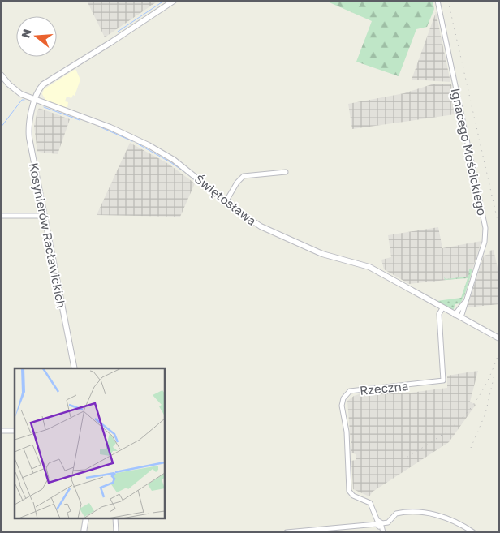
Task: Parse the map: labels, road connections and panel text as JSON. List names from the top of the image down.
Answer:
{
  "streets": {
    "street": [
      "Ignacego Mościckiego",
      "Świętosława",
      "Kosynierów Racławickich",
      "Rzeczna"
    ]
  },
  "crossings": [
    ["Ignacego Mościckiego", "Świętosława"],
    ["Świętosława", "Kosynierów Racławickich"],
    ["Świętosława", "Rzeczna"]
  ],
  "north": "left"
}
